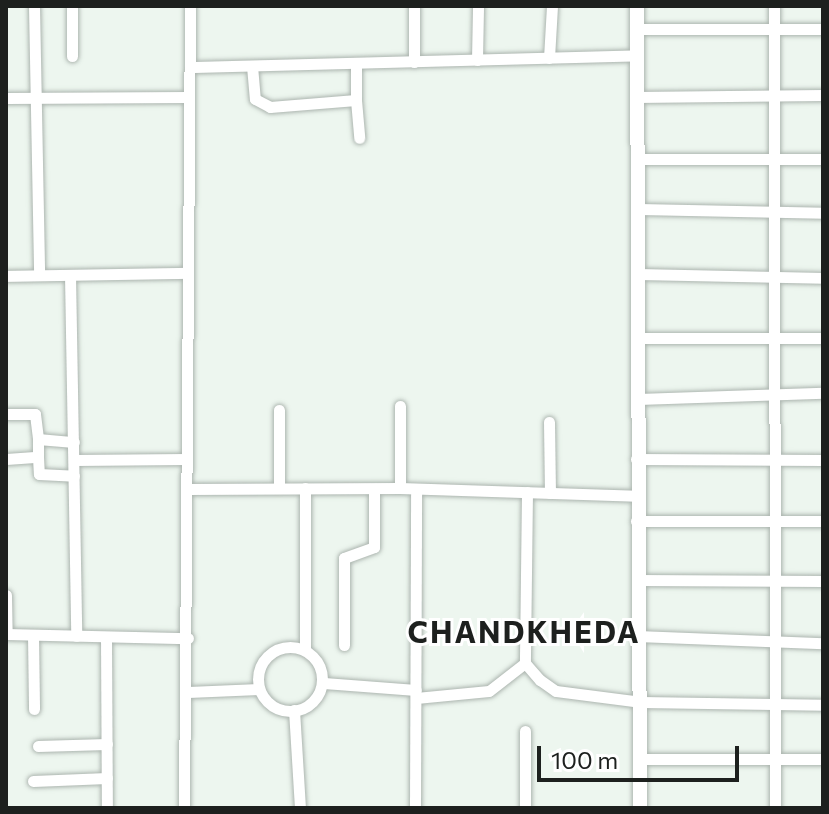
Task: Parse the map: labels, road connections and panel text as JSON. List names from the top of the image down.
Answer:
{
  "districts": ["CHANDKHEDA"],
  "scale_bar": "100 m"
}
